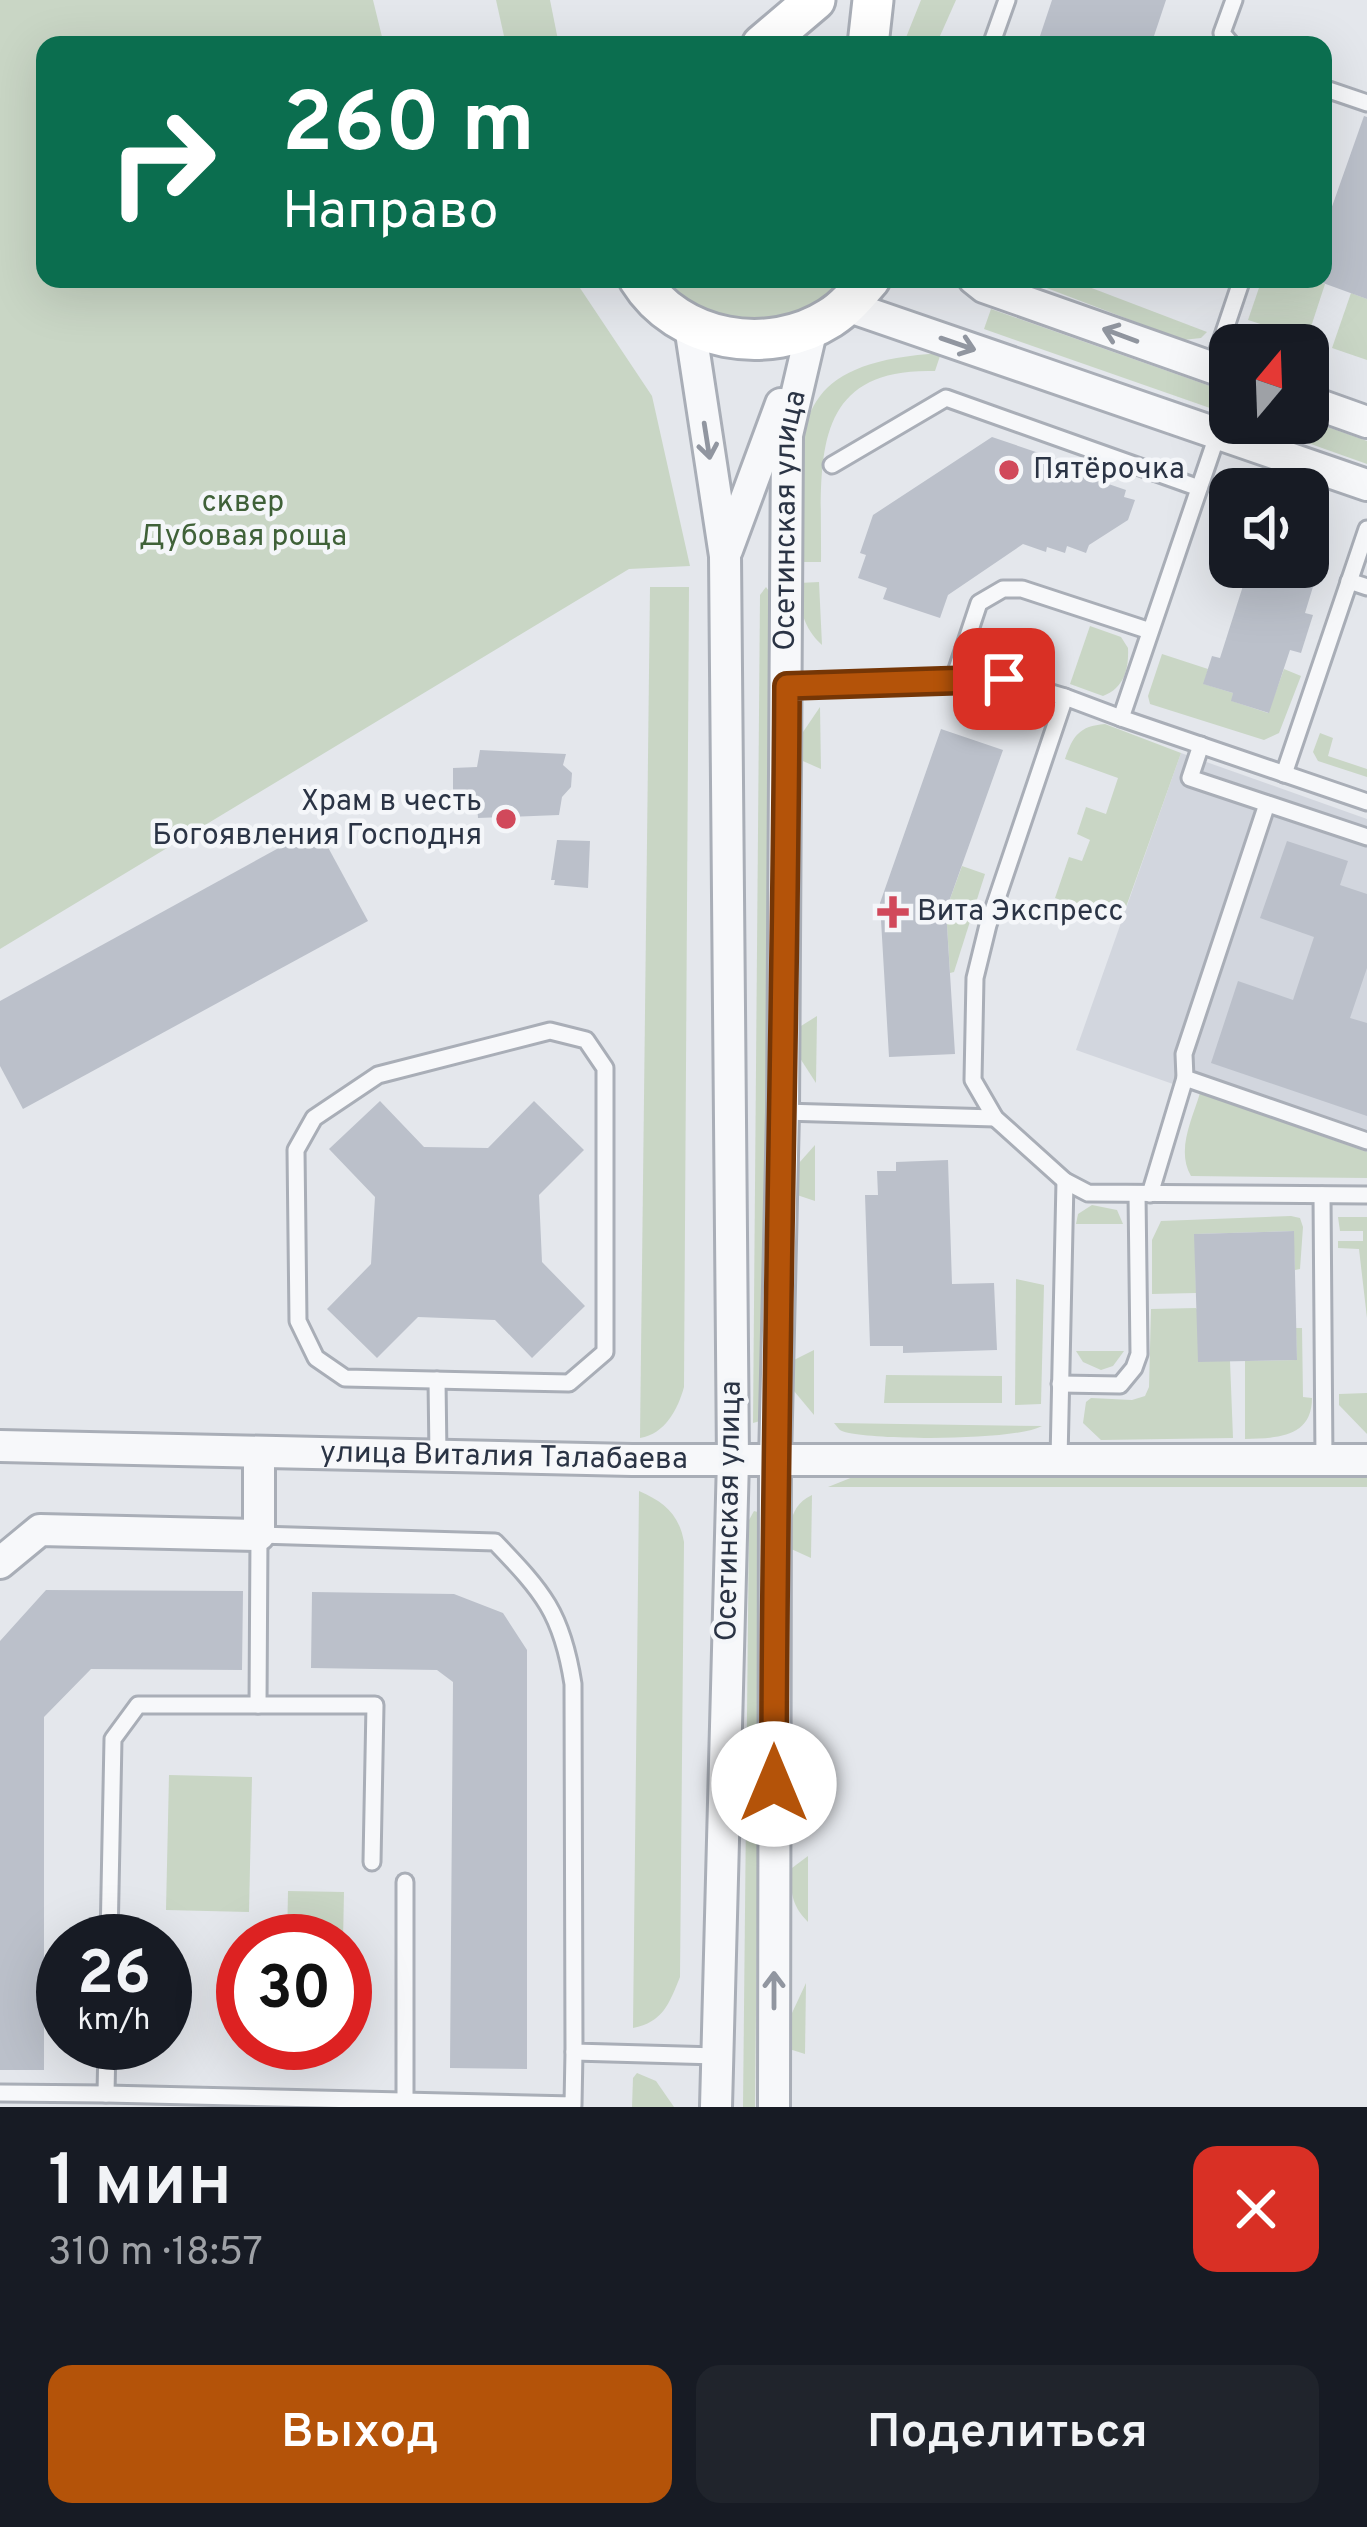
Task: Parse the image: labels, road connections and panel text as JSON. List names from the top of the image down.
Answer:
{
  "streets": {
    "street": ["Осетинская улица", "улица Виталия Талабаева"]
  },
  "crossings": [
    ["Осетинская улица", "улица Виталия Талабаева"]
  ],
  "parks": ["сквер Дубовая роща"],
  "places": {
    "other": ["Пятёрочка", "Храм в честь Богоявления Господня"],
    "health": ["Вита Экспресс"]
  },
  "north": "top",
  "page": {
    "turn": ["260 m", "Направо"],
    "speed": "26 km/h",
    "limit": "30",
    "heading": ["1 мин", "310 m · 18:57"],
    "buttons": ["Выход", "Поделиться"]
  }
}
